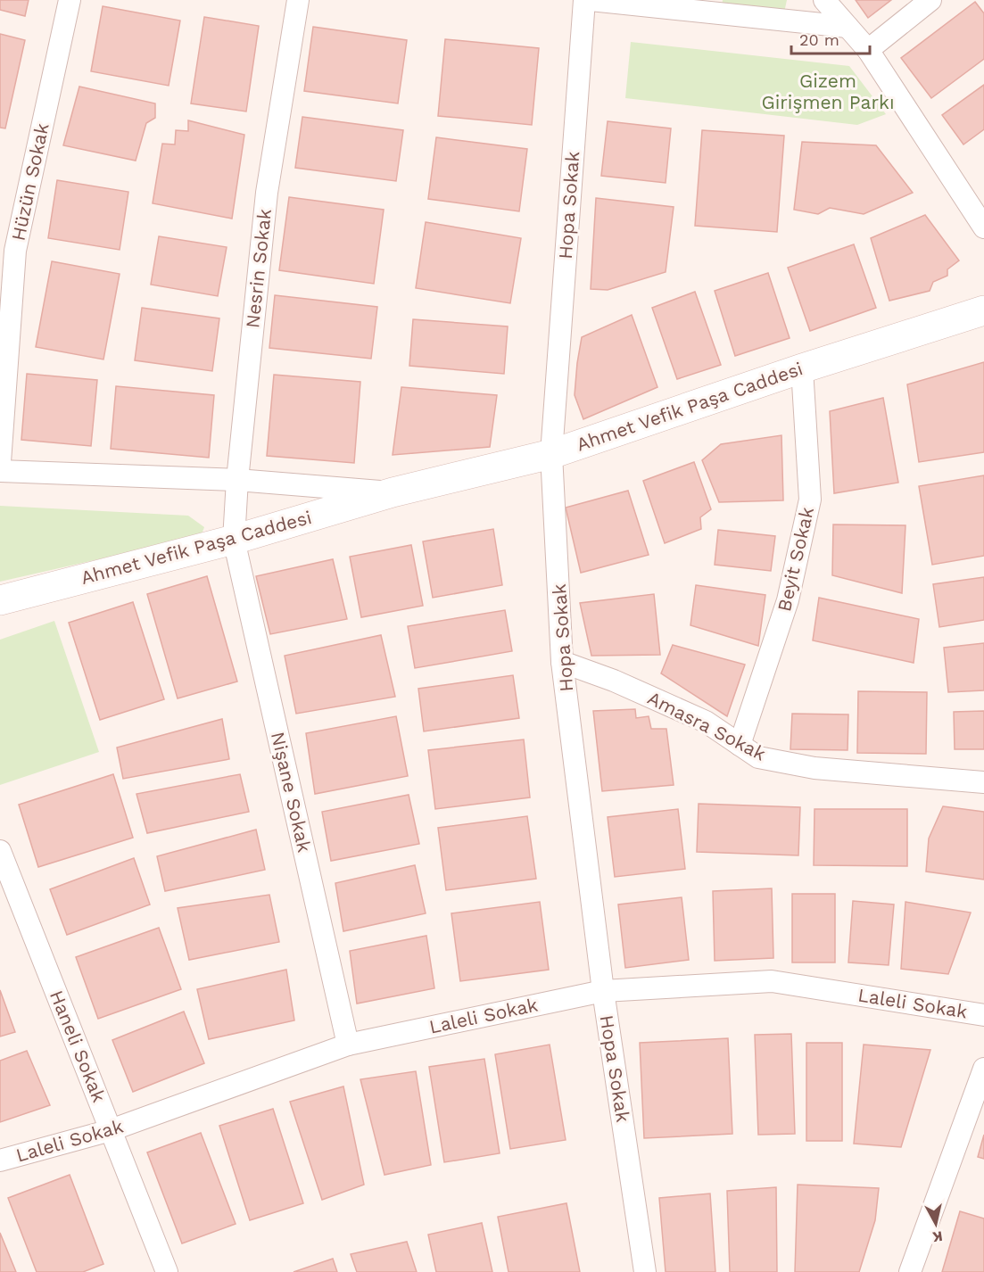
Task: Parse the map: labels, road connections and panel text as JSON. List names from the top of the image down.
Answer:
{
  "streets": {
    "street": [
      "Hüzün Sokak",
      "Hopa Sokak",
      "Nesrin Sokak",
      "Ahmet Vefik Paşa Caddesi",
      "Beyit Sokak",
      "Amasra Sokak",
      "Nişane Sokak",
      "Laleli Sokak",
      "Haneli Sokak"
    ]
  },
  "crossings": [
    ["Hopa Sokak", "Ahmet Vefik Paşa Caddesi"],
    ["Hopa Sokak", "Amasra Sokak"],
    ["Hopa Sokak", "Laleli Sokak"],
    ["Nesrin Sokak", "Ahmet Vefik Paşa Caddesi"],
    ["Nesrin Sokak", "Nişane Sokak"],
    ["Ahmet Vefik Paşa Caddesi", "Beyit Sokak"],
    ["Ahmet Vefik Paşa Caddesi", "Nişane Sokak"],
    ["Beyit Sokak", "Amasra Sokak"],
    ["Nişane Sokak", "Laleli Sokak"],
    ["Laleli Sokak", "Haneli Sokak"]
  ],
  "parks": ["Gizem Girişmen Parkı"],
  "scale_bar": "20 m",
  "north": "bottom"
}
